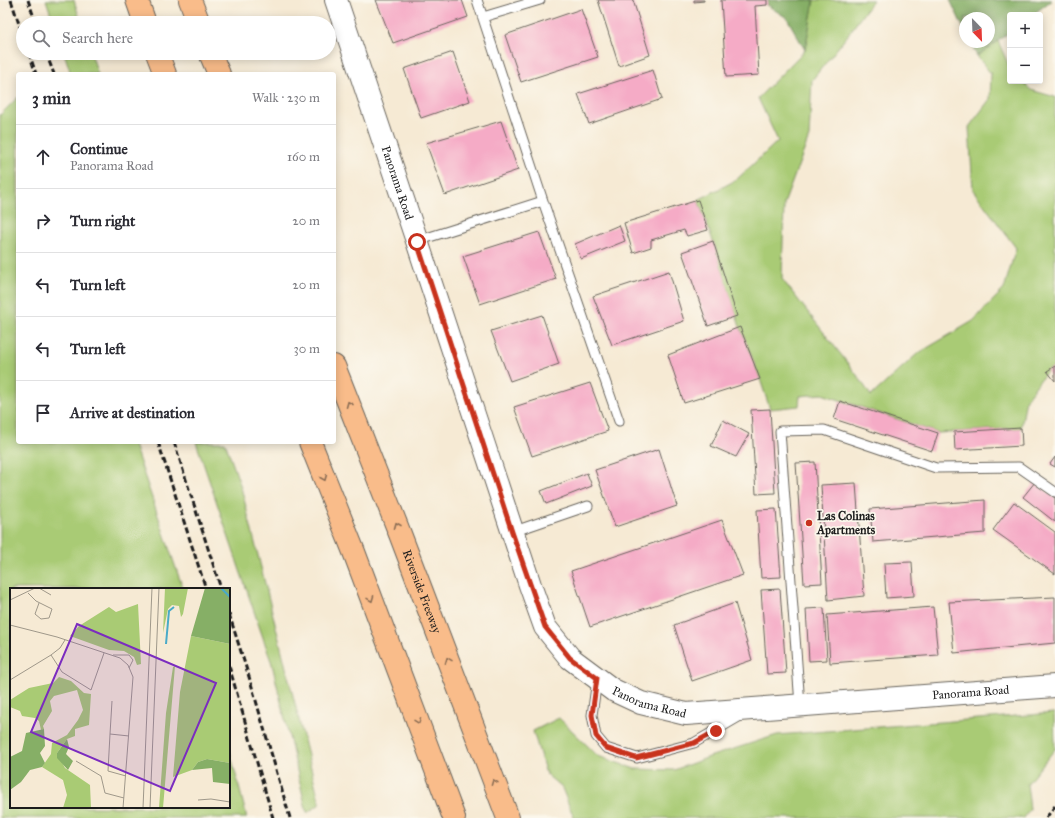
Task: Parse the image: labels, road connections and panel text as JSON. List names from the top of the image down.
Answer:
{
  "streets": {
    "highway": ["Riverside Freeway"],
    "street": ["Panorama Road"]
  },
  "places": ["Las Colinas Apartments"],
  "north": "bottom right",
  "page": {
    "map_buttons": ["+", "−"],
    "search": "Search here",
    "heading": ["3 min", "Walk · 230 m"],
    "list": [
      ["Continue", "Panorama Road", "160 m"],
      ["Turn right", "20 m"],
      ["Turn left", "20 m"],
      ["Turn left", "30 m"],
      "Arrive at destination"
    ]
  }
}
